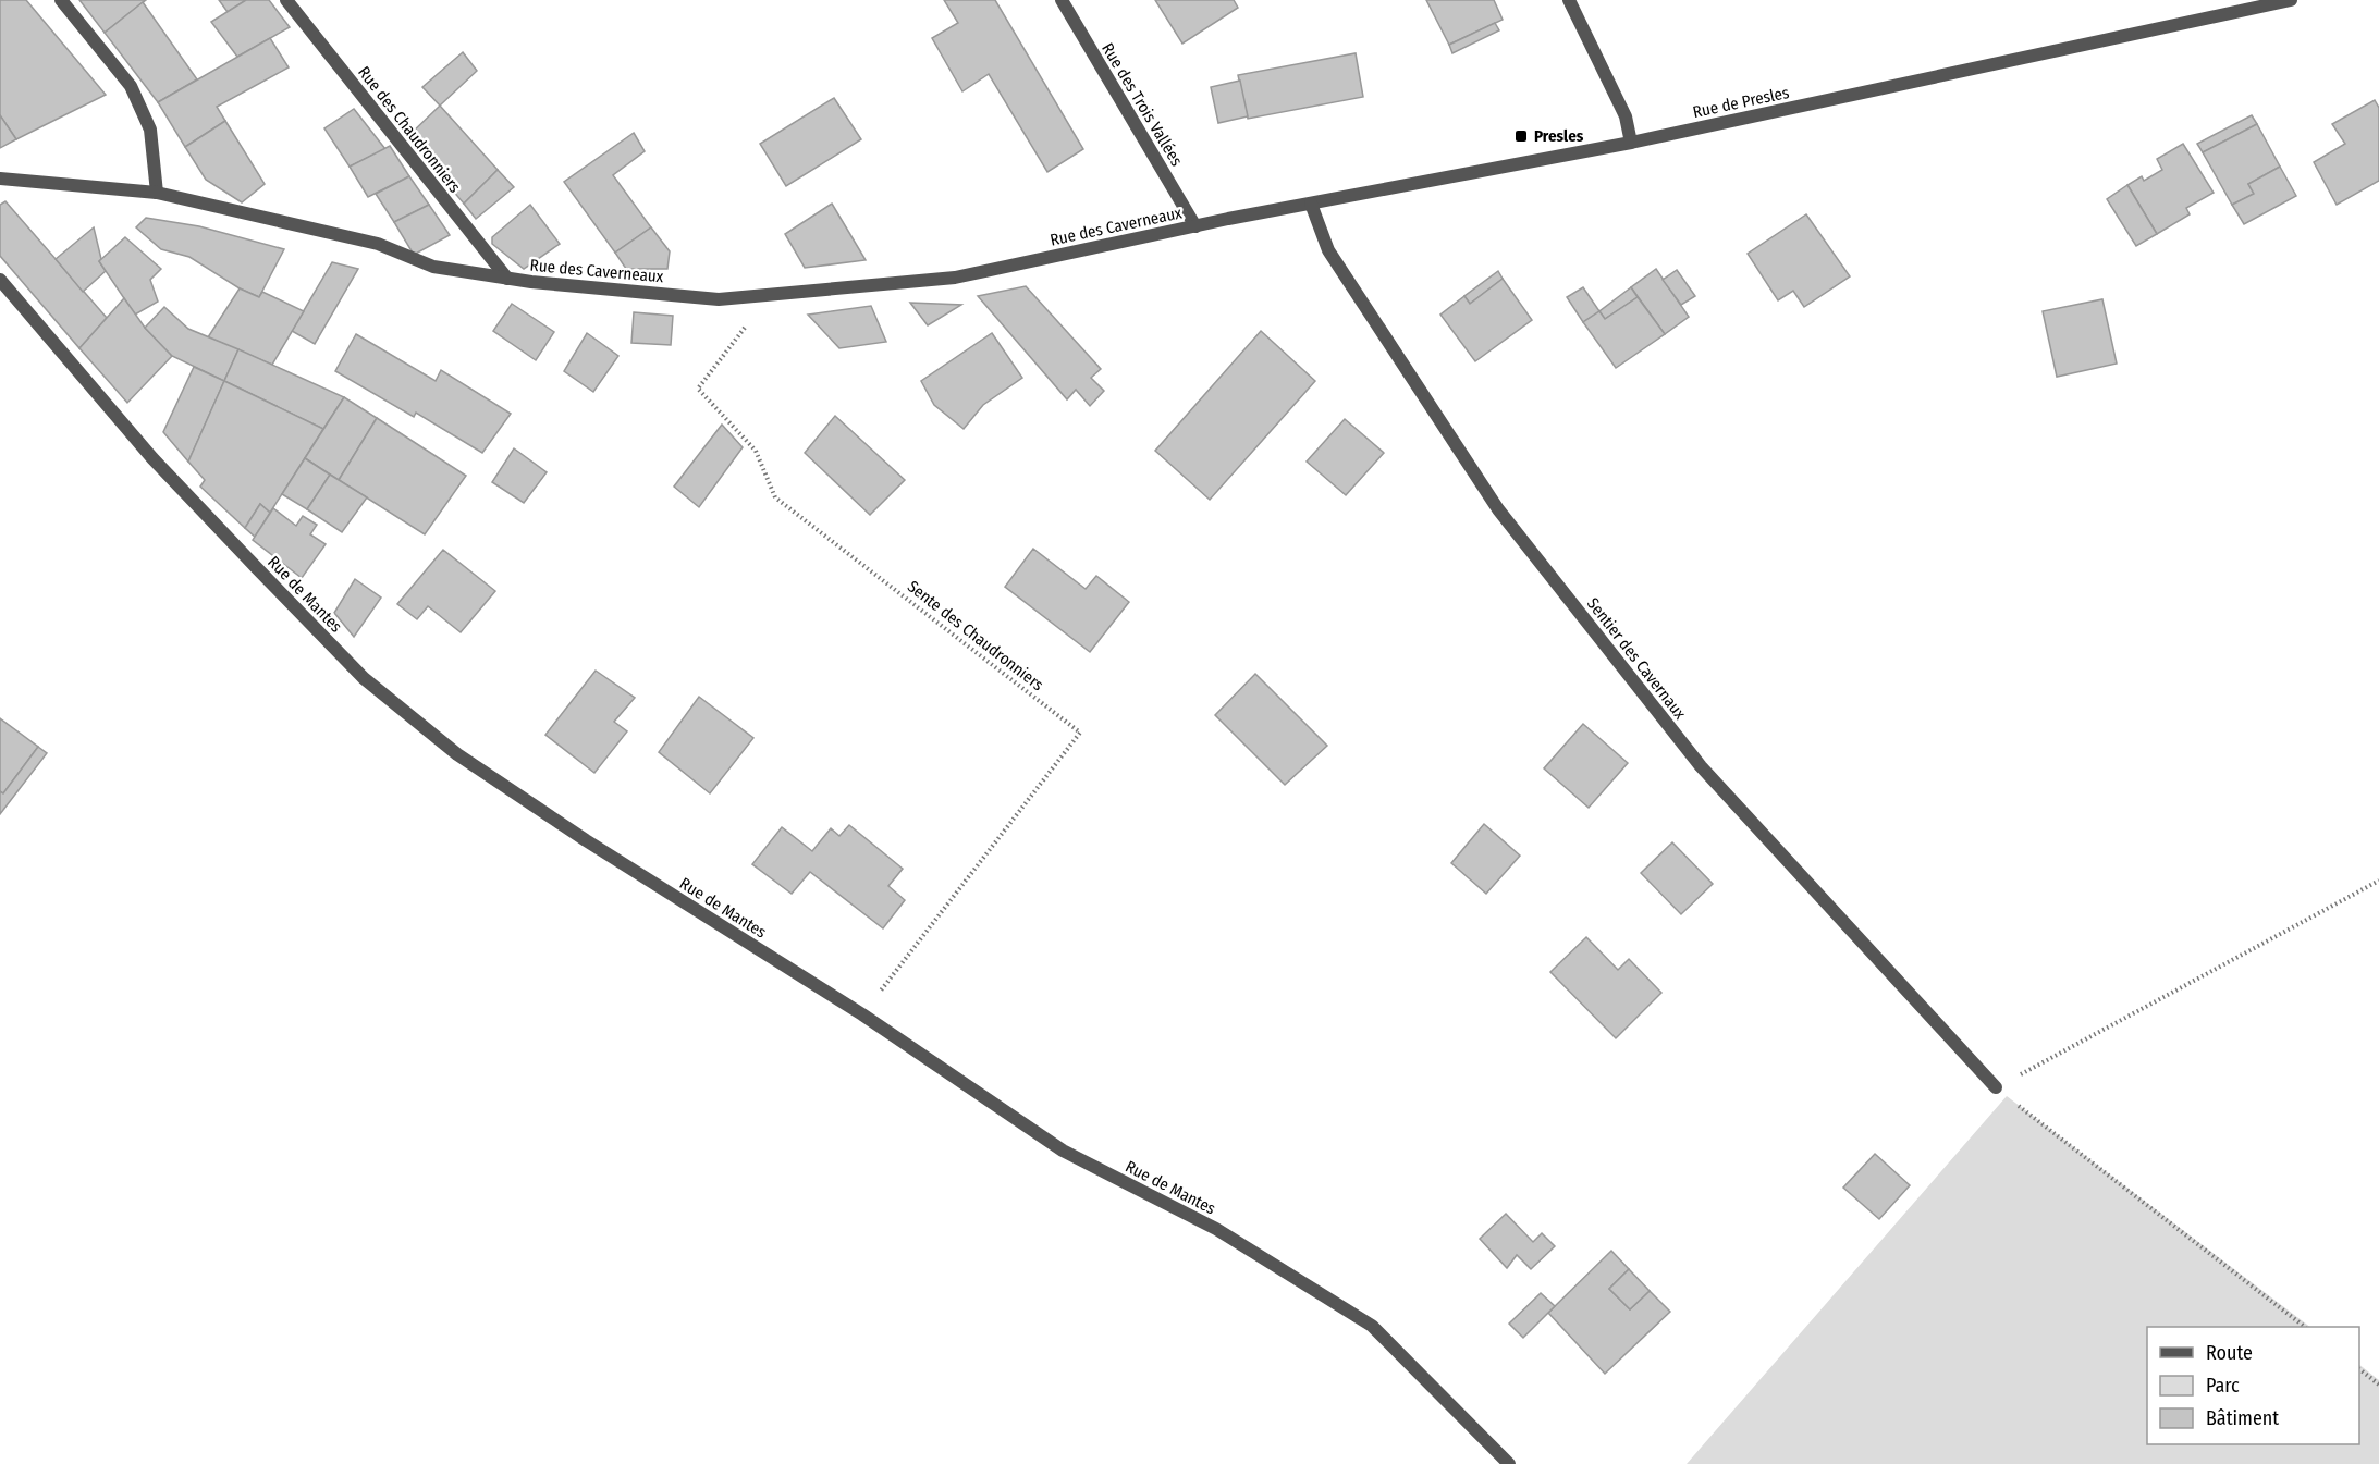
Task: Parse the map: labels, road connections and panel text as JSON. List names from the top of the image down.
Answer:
{
  "streets": {
    "street": [
      "Rue de Presles",
      "Rue des Trois Vallées",
      "Rue des Chaudronniers",
      "Rue des Caverneaux",
      "Rue de Mantes",
      "Sentier des Cavernaux"
    ],
    "path": ["Sente des Chaudronniers"]
  },
  "crossings": [
    ["Rue de Presles", "Rue des Trois Vallées"],
    ["Rue de Presles", "Rue des Caverneaux"],
    ["Rue de Presles", "Sentier des Cavernaux"],
    ["Rue des Trois Vallées", "Rue des Caverneaux"],
    ["Rue des Chaudronniers", "Rue des Caverneaux"],
    ["Rue des Caverneaux", "Sente des Chaudronniers"],
    ["Rue de Mantes", "Sente des Chaudronniers"]
  ],
  "places": {
    "transit": ["Presles"]
  },
  "legend": ["Route", "Parc", "Bâtiment"]
}
